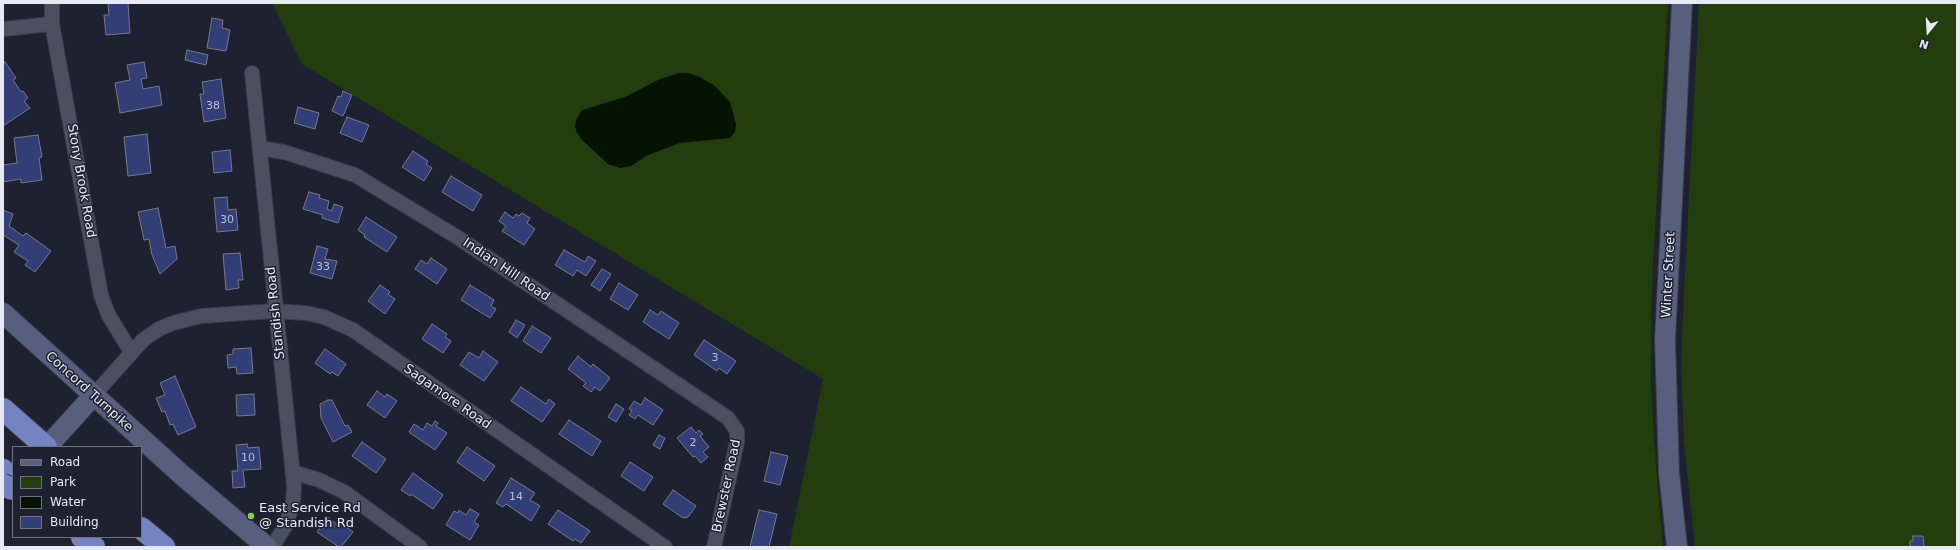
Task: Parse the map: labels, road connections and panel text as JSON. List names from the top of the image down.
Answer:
{
  "streets": {
    "main road": ["Winter Street", "Concord Turnpike"],
    "street": [
      "Stony Brook Road",
      "Indian Hill Road",
      "Standish Road",
      "Sagamore Road",
      "Brewster Road"
    ]
  },
  "crossings": [
    ["Stony Brook Road", "Sagamore Road"],
    ["Indian Hill Road", "Standish Road"],
    ["Indian Hill Road", "Brewster Road"],
    ["Standish Road", "Sagamore Road"],
    ["Concord Turnpike", "Sagamore Road"]
  ],
  "places": ["East Service Rd @ Standish Rd"],
  "house_numbers": [
    "38",
    "30",
    "33",
    "3",
    "2",
    "10",
    "14"
  ],
  "legend": [
    "Road",
    "Park",
    "Water",
    "Building"
  ],
  "north": "bottom"
}
